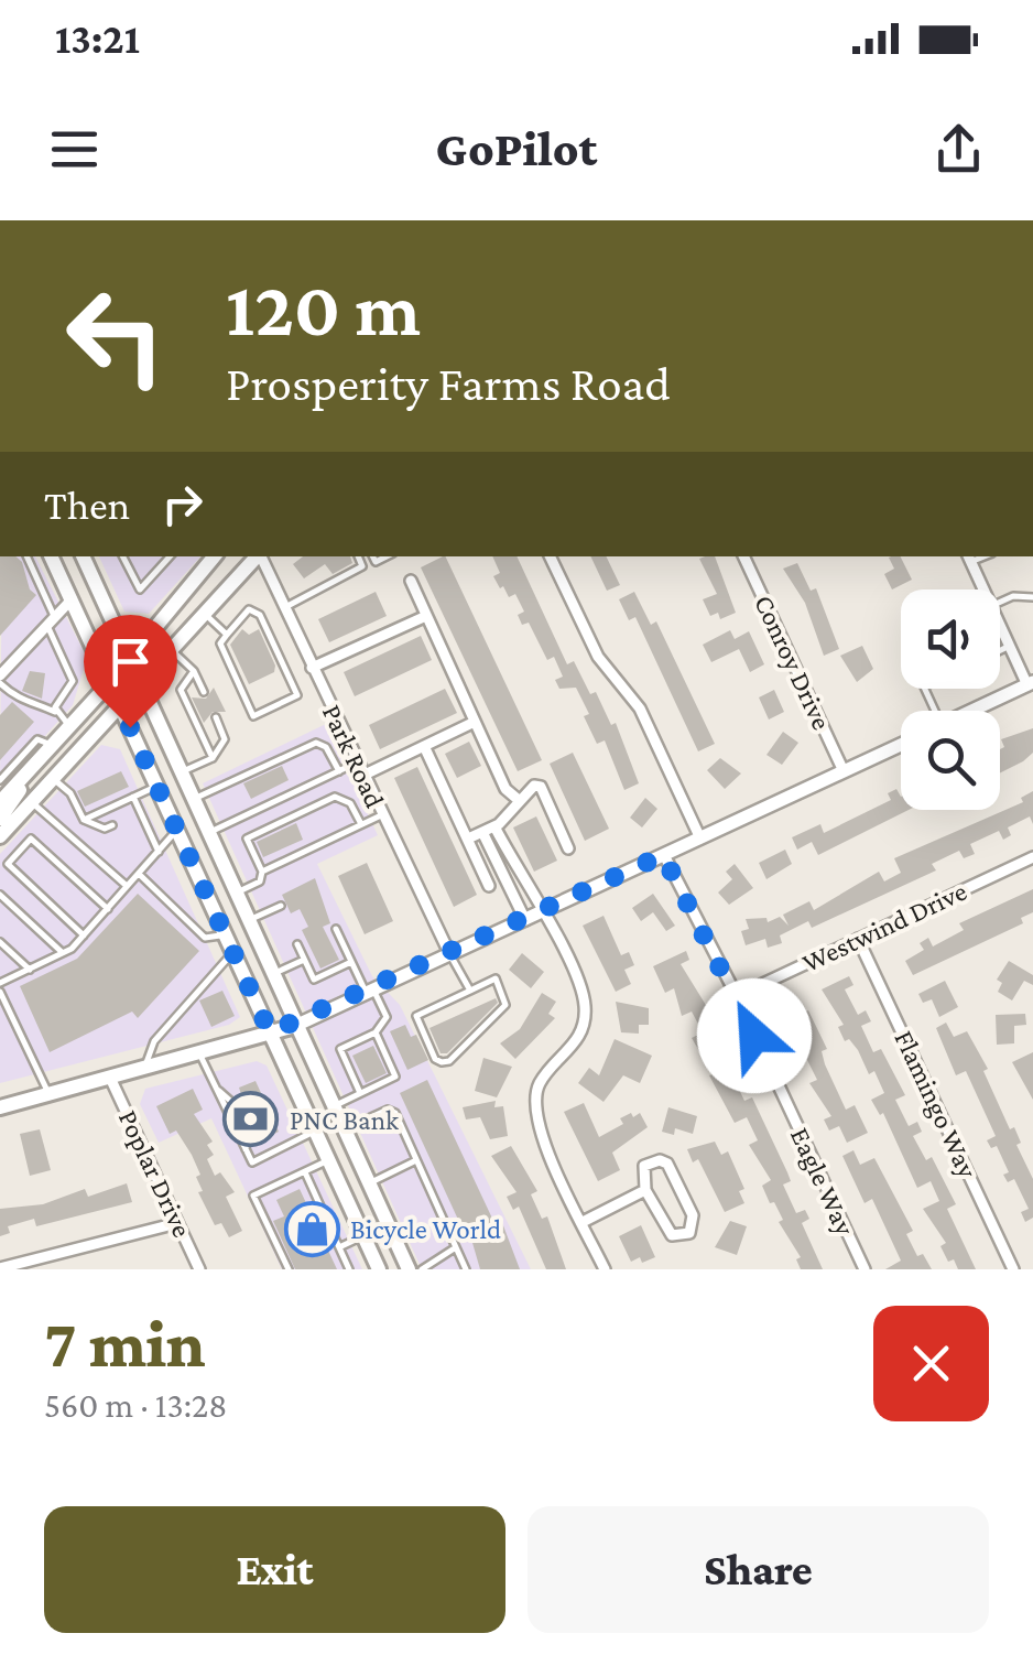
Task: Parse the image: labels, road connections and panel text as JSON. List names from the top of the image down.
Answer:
{
  "streets": {
    "street": [
      "Conroy Drive",
      "Park Road",
      "Westwind Drive",
      "Flamingo Way",
      "Poplar Drive",
      "Eagle Way"
    ]
  },
  "crossings": [
    ["Westwind Drive", "Flamingo Way"],
    ["Westwind Drive", "Eagle Way"]
  ],
  "places": {
    "bank": ["PNC Bank"],
    "shop": ["Bicycle World"]
  },
  "page": {
    "status": "13:21",
    "header": "GoPilot",
    "turn": ["120 m", "Prosperity Farms Road"],
    "then": "Then",
    "heading": ["7 min", "560 m · 13:28"],
    "buttons": ["Exit", "Share"]
  }
}
